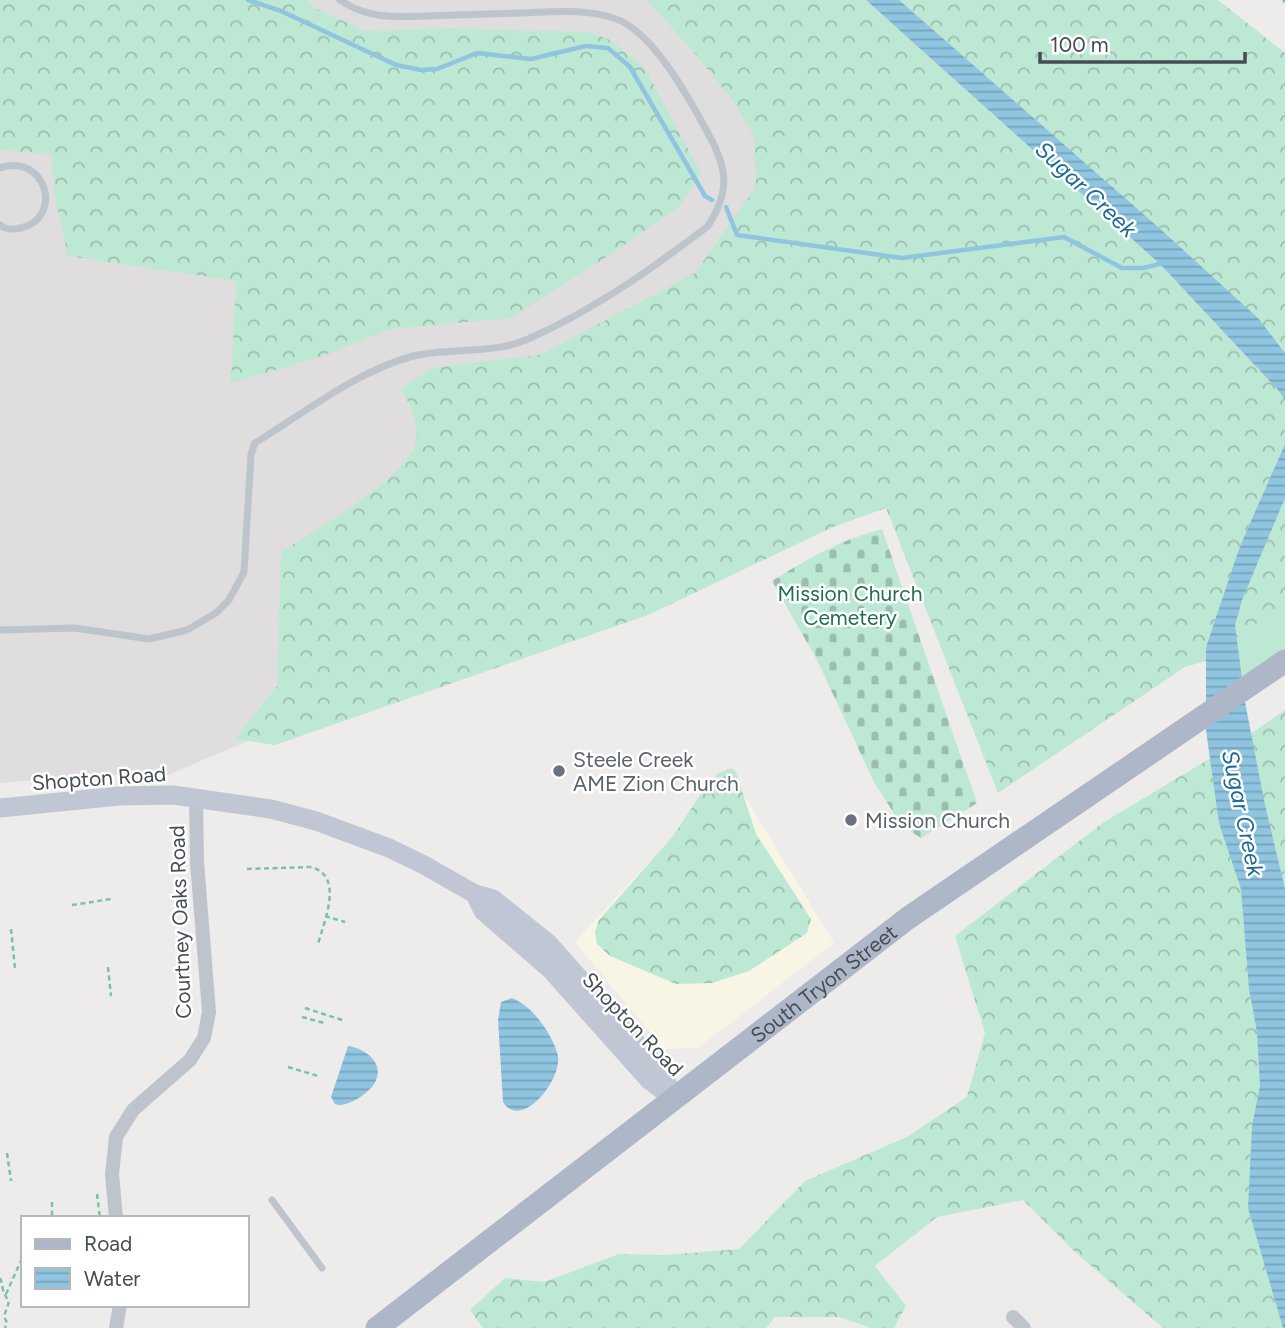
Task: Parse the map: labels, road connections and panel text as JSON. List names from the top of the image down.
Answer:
{
  "streets": {
    "main road": ["South Tryon Street"],
    "street": ["Shopton Road", "Courtney Oaks Road"]
  },
  "crossings": [
    ["Shopton Road", "Courtney Oaks Road"],
    ["Shopton Road", "South Tryon Street"]
  ],
  "water": ["Sugar Creek"],
  "parks": ["Mission Church Cemetery"],
  "places": ["Steele Creek AME Zion Church", "Mission Church"],
  "legend": ["Road", "Water"],
  "scale_bar": "100 m"
}
